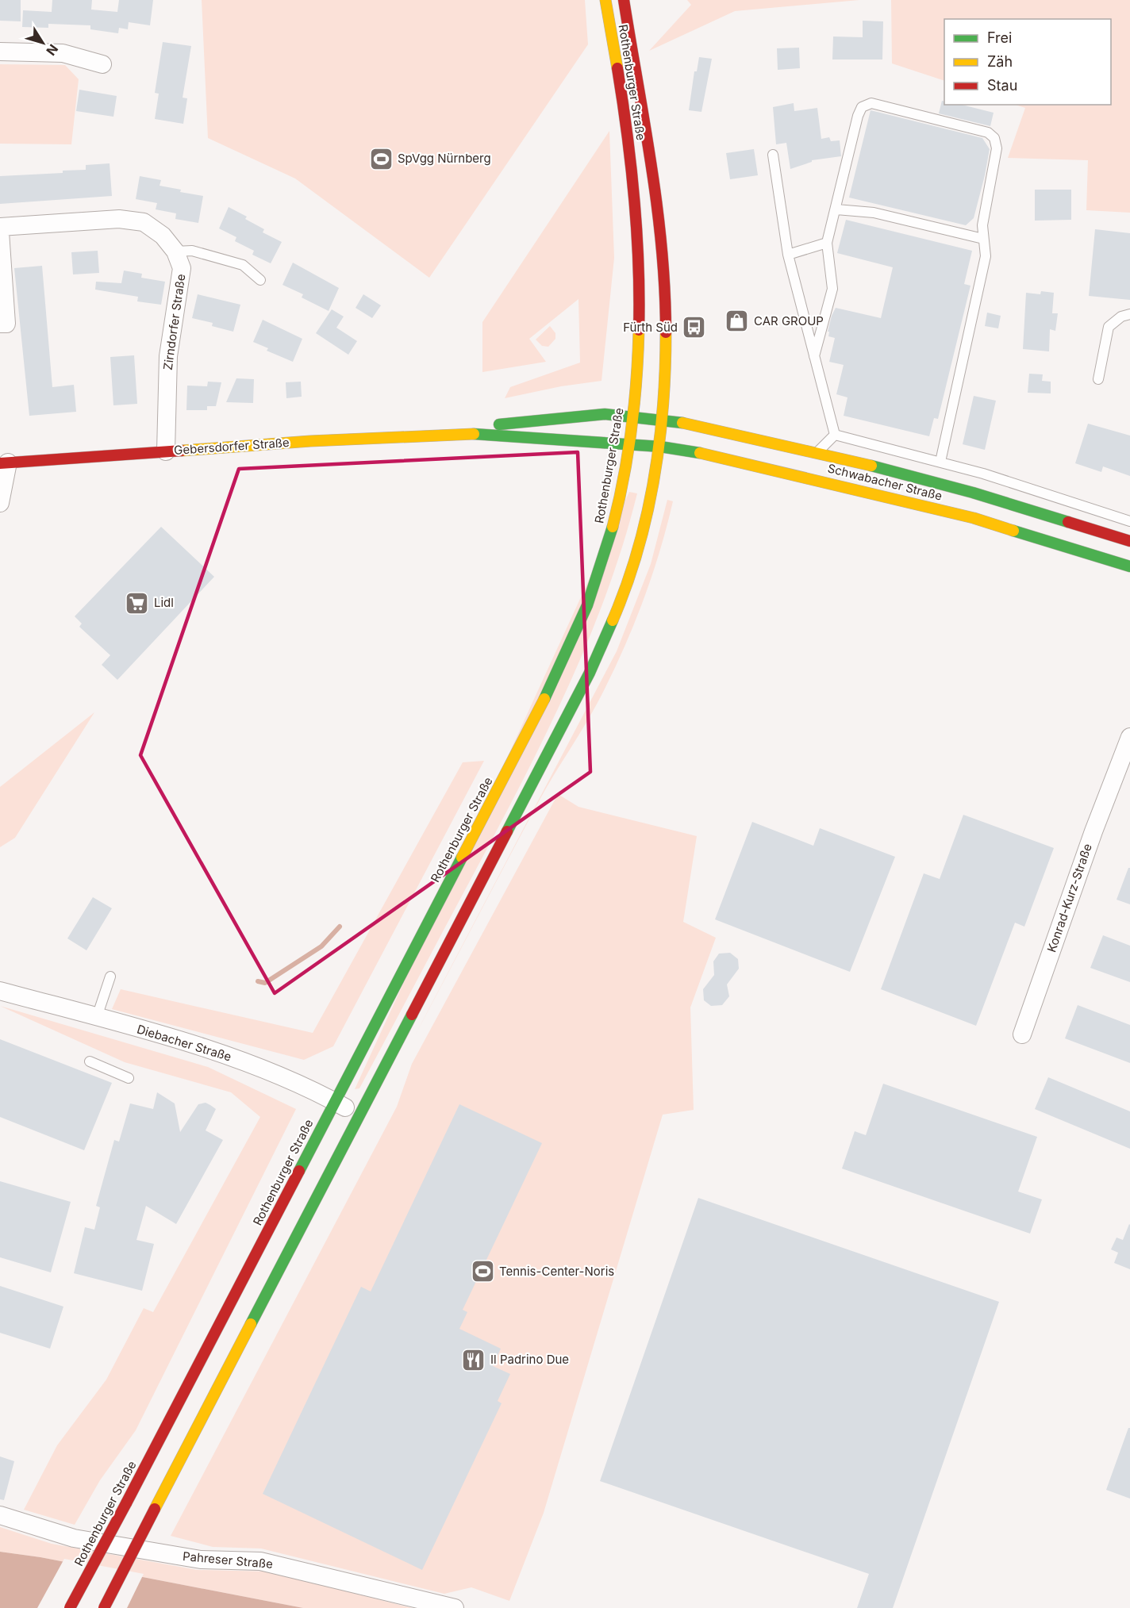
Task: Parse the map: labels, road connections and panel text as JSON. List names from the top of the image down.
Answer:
{
  "streets": {
    "main road": ["Rothenburger Straße", "Gebersdorfer Straße", "Schwabacher Straße"],
    "street": [
      "Zirndorfer Straße",
      "Konrad-Kurz-Straße",
      "Diebacher Straße",
      "Pahreser Straße"
    ]
  },
  "crossings": [
    ["Rothenburger Straße", "Gebersdorfer Straße"],
    ["Rothenburger Straße", "Schwabacher Straße"],
    ["Rothenburger Straße", "Diebacher Straße"],
    ["Zirndorfer Straße", "Gebersdorfer Straße"],
    ["Gebersdorfer Straße", "Schwabacher Straße"]
  ],
  "places": {
    "sports": ["SpVgg Nürnberg", "Tennis-Center-Noris"],
    "shop": ["CAR GROUP"],
    "bus stop": ["Fürth Süd"],
    "supermarket": ["Lidl"],
    "restaurant": ["Il Padrino Due"]
  },
  "legend": ["Frei", "Zäh", "Stau"],
  "north": "bottom right"
}
